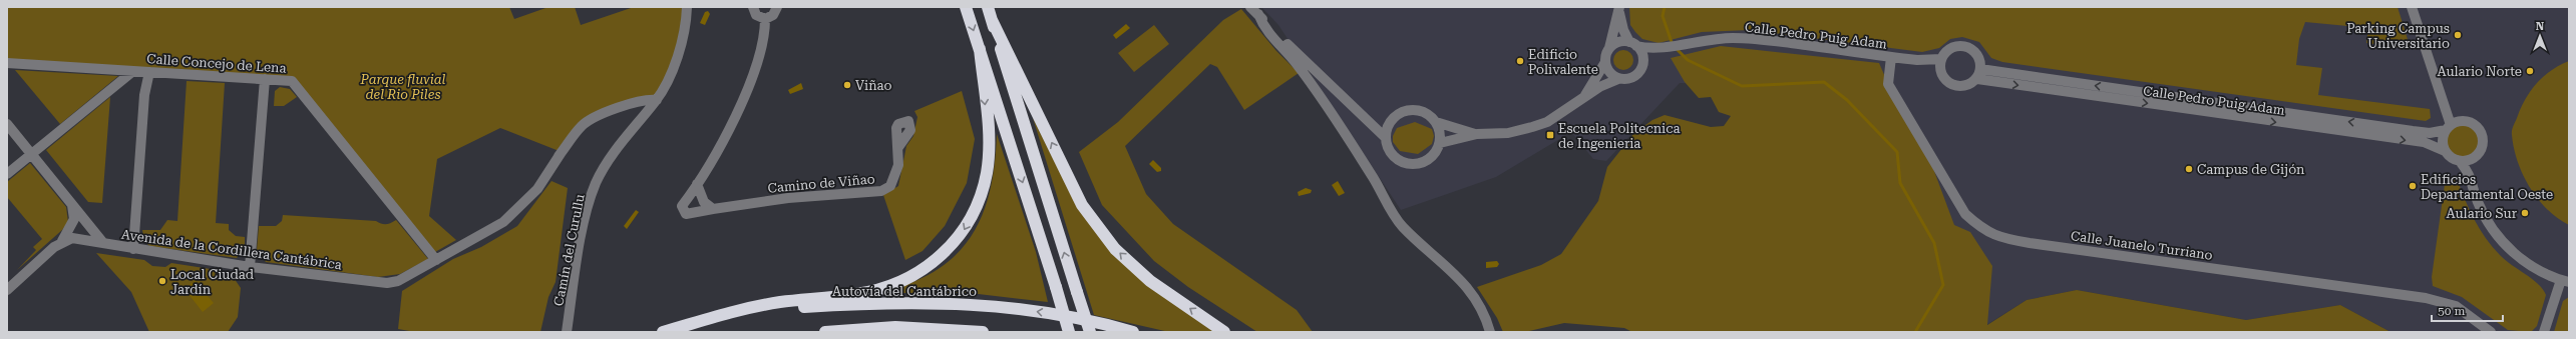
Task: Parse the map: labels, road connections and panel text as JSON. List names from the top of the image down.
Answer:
{
  "streets": {
    "highway": ["Autovía del Cantábrico"],
    "street": [
      "Calle Pedro Puig Adam",
      "Calle Concejo de Lena",
      "Camino de Viñao",
      "Calle Juanelo Turriano",
      "Avenida de la Cordillera Cantábrica",
      "Camín del Curullu"
    ]
  },
  "crossings": [
    ["Calle Pedro Puig Adam", "Calle Juanelo Turriano"],
    ["Calle Concejo de Lena", "Avenida de la Cordillera Cantábrica"],
    ["Avenida de la Cordillera Cantábrica", "Camín del Curullu"]
  ],
  "parks": ["Parque fluvial del Rio Piles"],
  "places": {
    "other": [
      "Parking Campus Universitario",
      "Edificio Polivalente",
      "Aulario Norte",
      "Viñao",
      "Campus de Gijón",
      "Edificios Departamental Oeste",
      "Aulario Sur",
      "Local Ciudad Jardín"
    ],
    "transit": ["Escuela Politecnica de Ingenieria"]
  },
  "scale_bar": "50 m",
  "north": "top"
}
